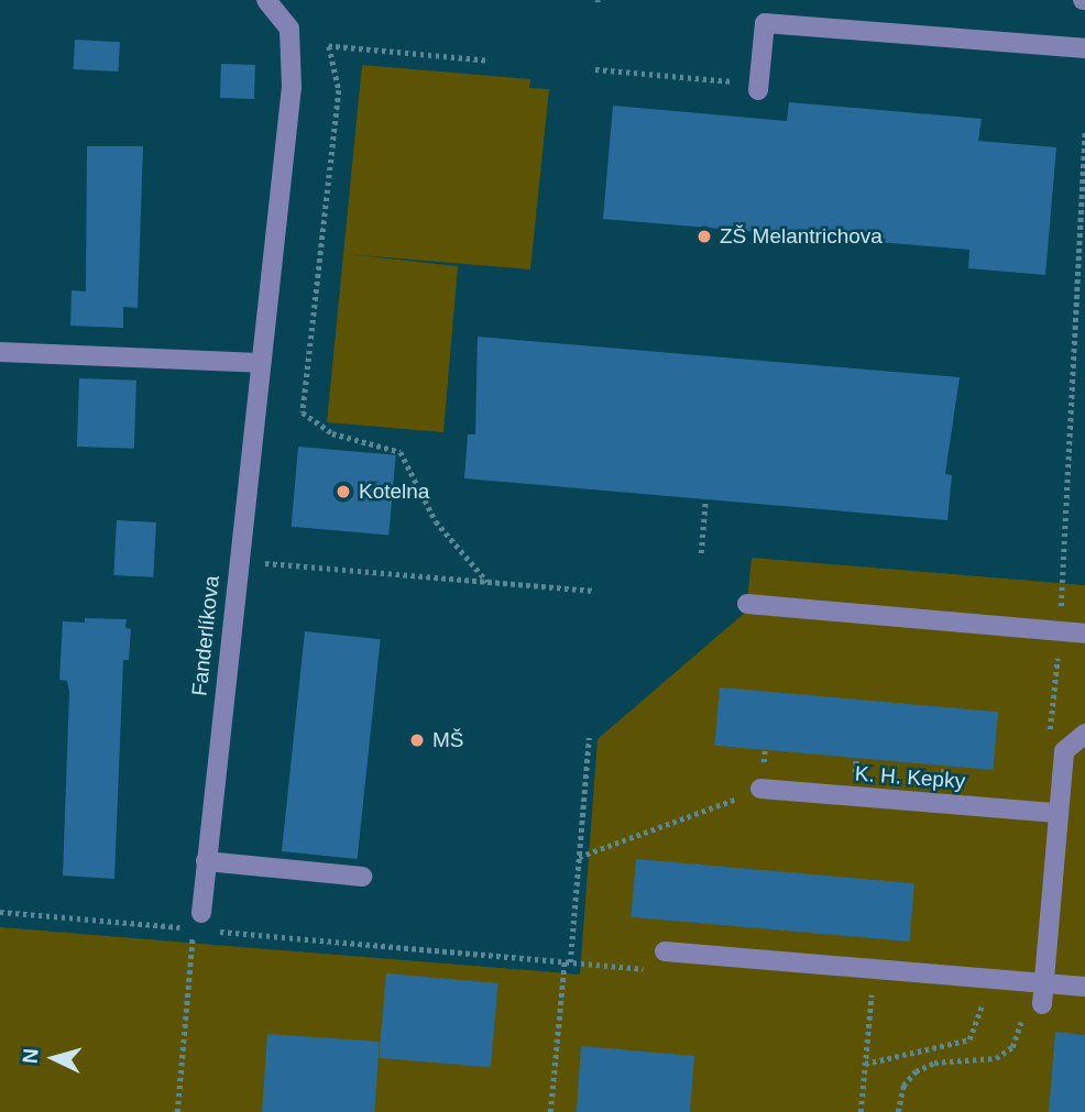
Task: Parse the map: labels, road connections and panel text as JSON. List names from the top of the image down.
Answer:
{
  "streets": {
    "street": ["Fanderlíkova", "K. H. Kepky"]
  },
  "places": ["ZŠ Melantrichova", "Kotelna", "MŠ"],
  "north": "left"
}
